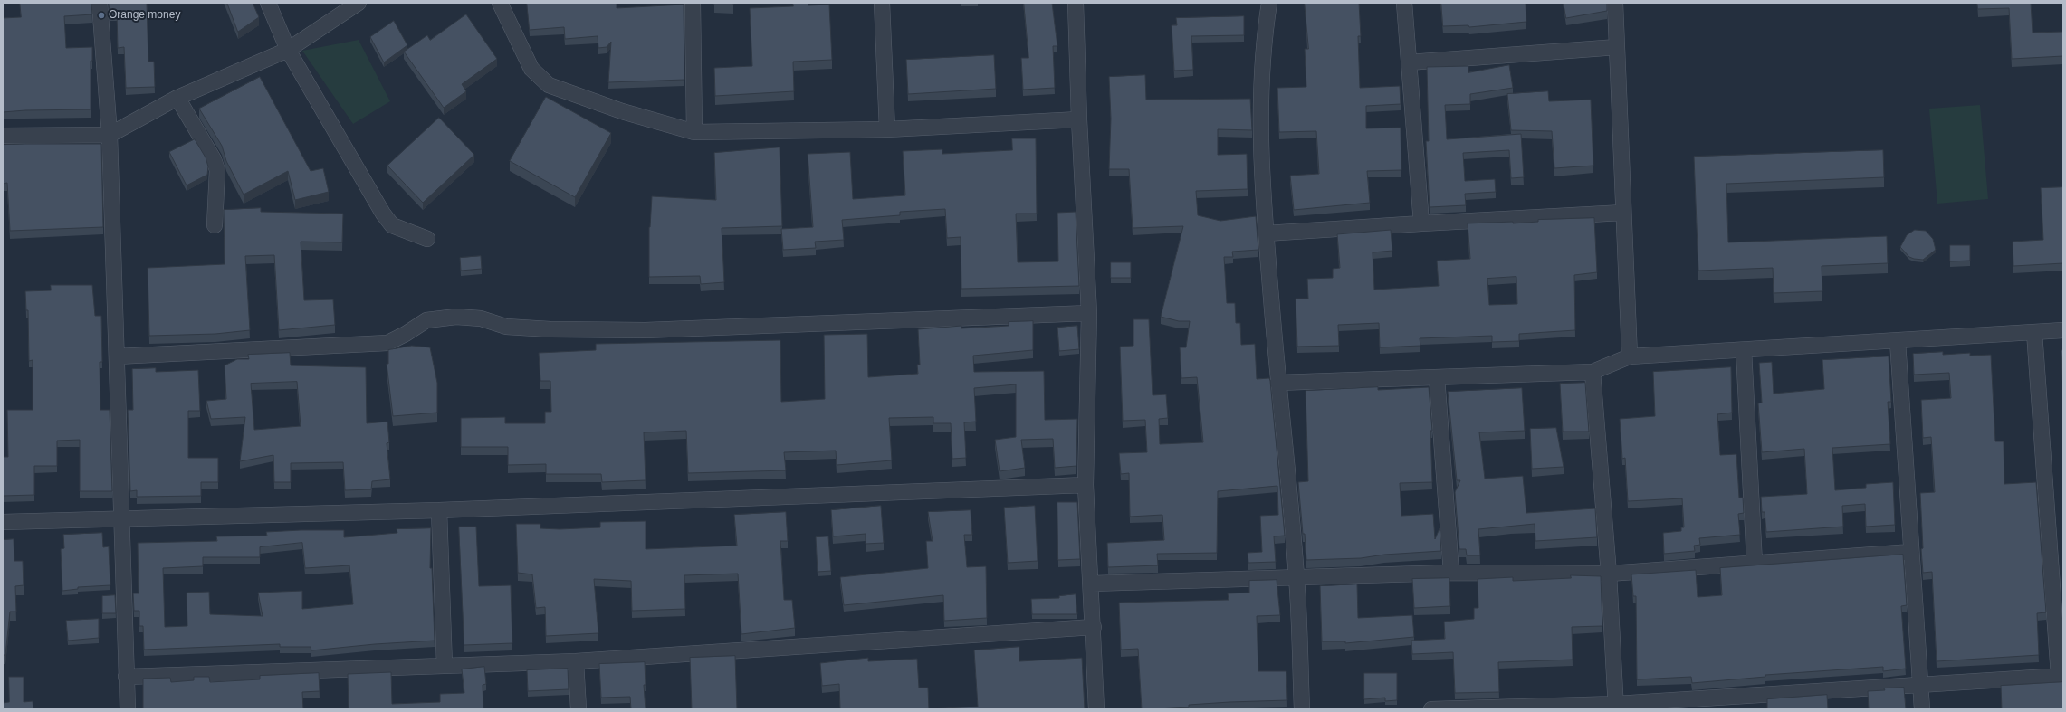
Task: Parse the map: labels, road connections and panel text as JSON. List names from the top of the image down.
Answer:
{
  "places": ["Orange money"]
}
